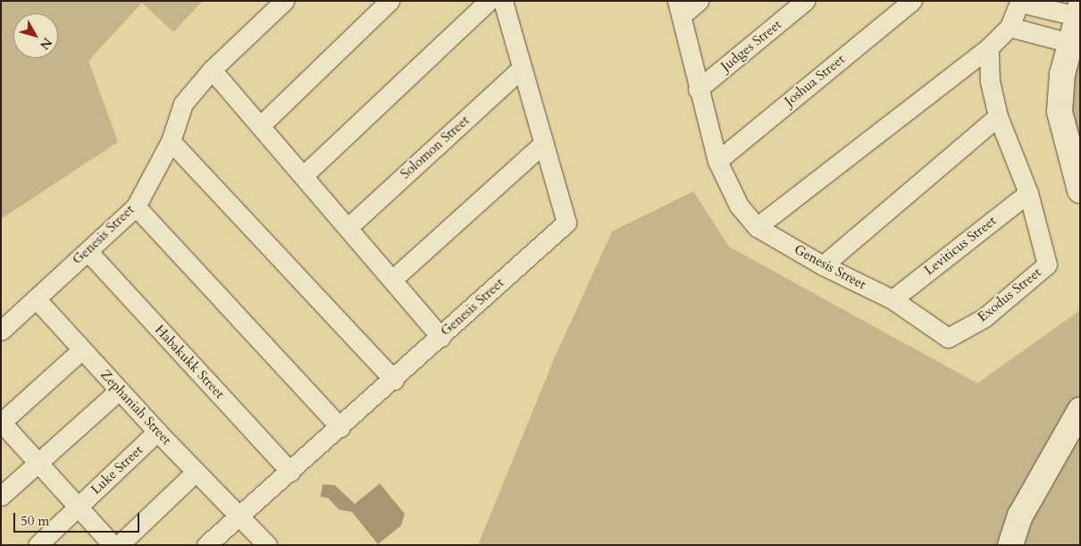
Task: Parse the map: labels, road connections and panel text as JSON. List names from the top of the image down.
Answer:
{
  "streets": {
    "street": [
      "Judges Street",
      "Joshua Street",
      "Solomon Street",
      "Genesis Street",
      "Leviticus Street",
      "Exodus Street",
      "Habakukk Street",
      "Zephaniah Street",
      "Luke Street"
    ]
  },
  "crossings": [
    ["Judges Street", "Genesis Street"],
    ["Joshua Street", "Genesis Street"],
    ["Solomon Street", "Genesis Street"],
    ["Genesis Street", "Leviticus Street"],
    ["Genesis Street", "Exodus Street"],
    ["Genesis Street", "Habakukk Street"],
    ["Genesis Street", "Zephaniah Street"],
    ["Leviticus Street", "Exodus Street"],
    ["Zephaniah Street", "Luke Street"]
  ],
  "scale_bar": "50 m",
  "north": "bottom right"
}
